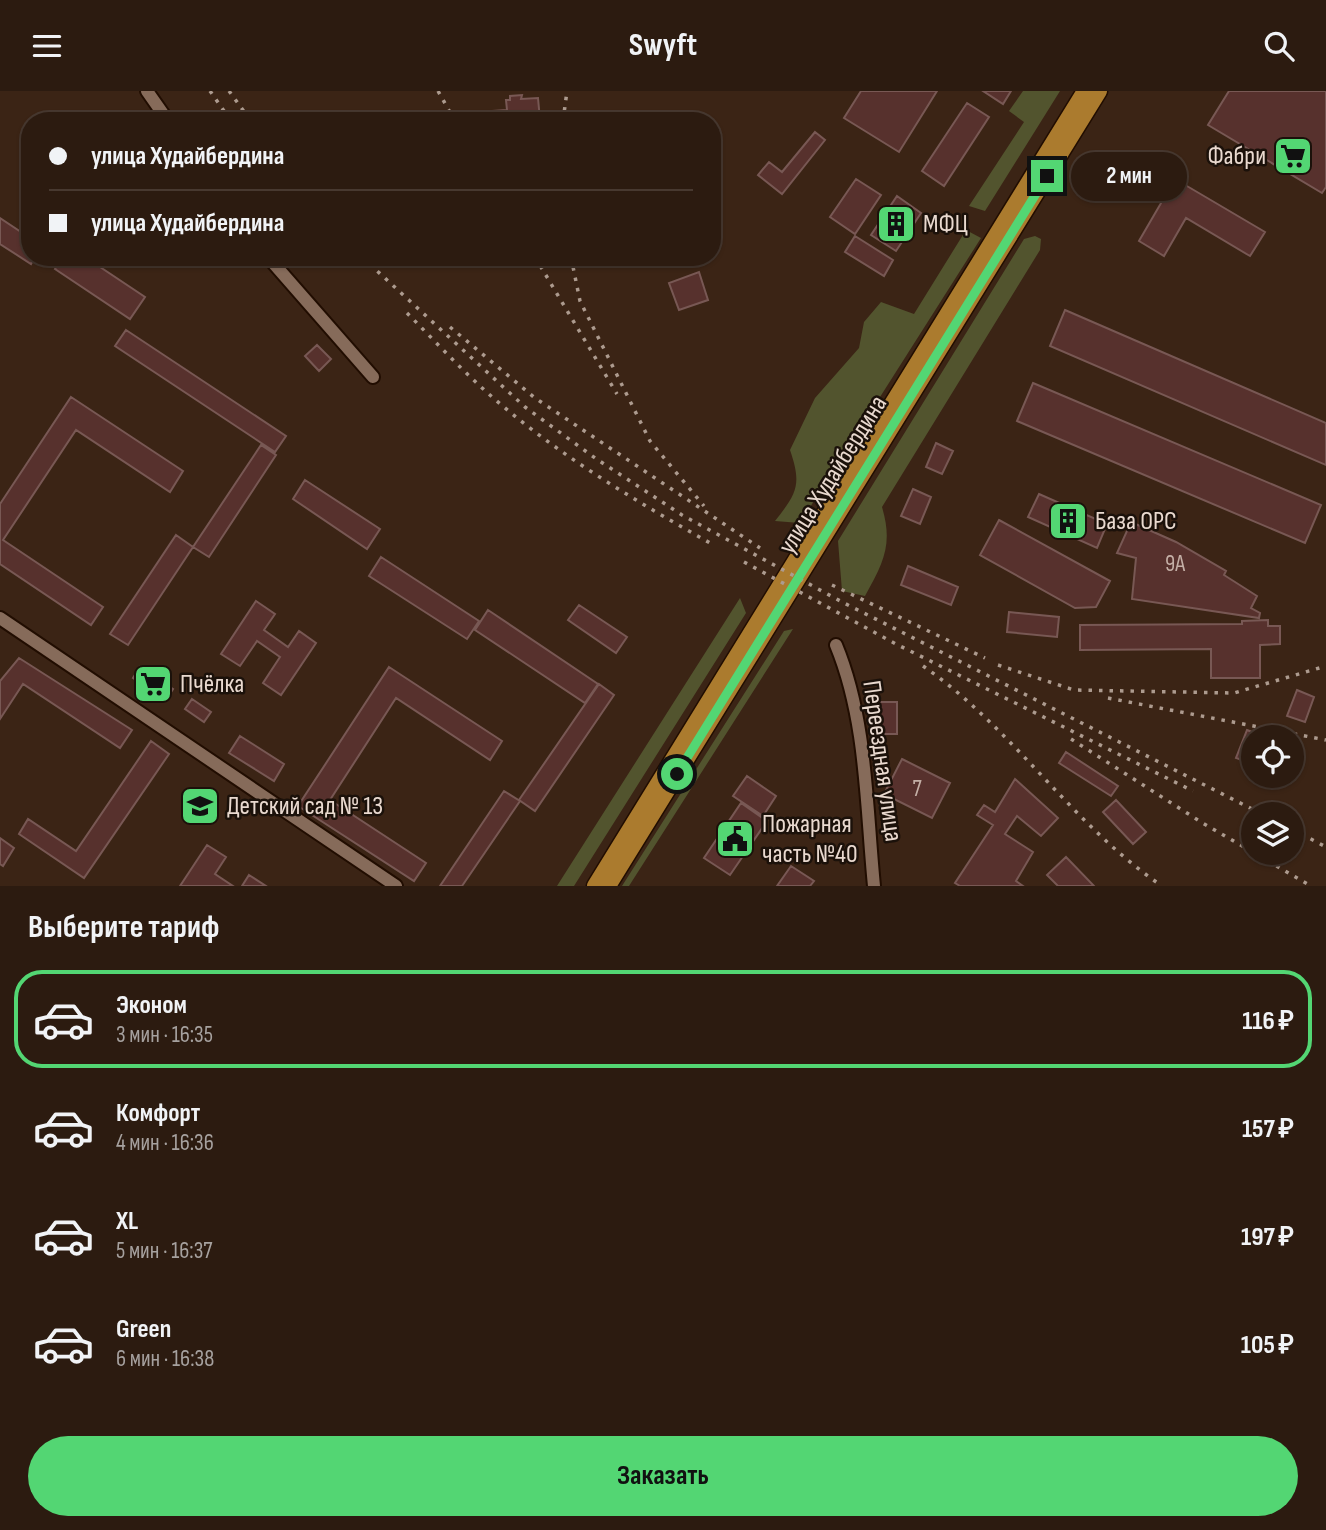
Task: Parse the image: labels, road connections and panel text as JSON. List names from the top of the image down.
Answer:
{
  "streets": {
    "main road": ["улица Худайбердина"],
    "street": ["Переездная улица"]
  },
  "places": {
    "supermarket": ["Фабри", "Пчёлка"],
    "building": ["МФЦ", "База ОРС"],
    "school or university": ["Детский сад № 13"],
    "public building": ["Пожарная часть №40"]
  },
  "house_numbers": ["9А", "7"],
  "page": {
    "header": "Swyft",
    "banner": ["улица Худайбердина", "улица Худайбердина"],
    "bubble": "2 мин",
    "heading": "Выберите тариф",
    "list": [
      {
        "name": "Эконом",
        "note": "3 мин · 16:35",
        "value": "116 ₽"
      },
      {
        "name": "Комфорт",
        "note": "4 мин · 16:36",
        "value": "157 ₽"
      },
      {
        "name": "XL",
        "note": "5 мин · 16:37",
        "value": "197 ₽"
      },
      {
        "name": "Green",
        "note": "6 мин · 16:38",
        "value": "105 ₽"
      }
    ],
    "buttons": "Заказать"
  }
}
